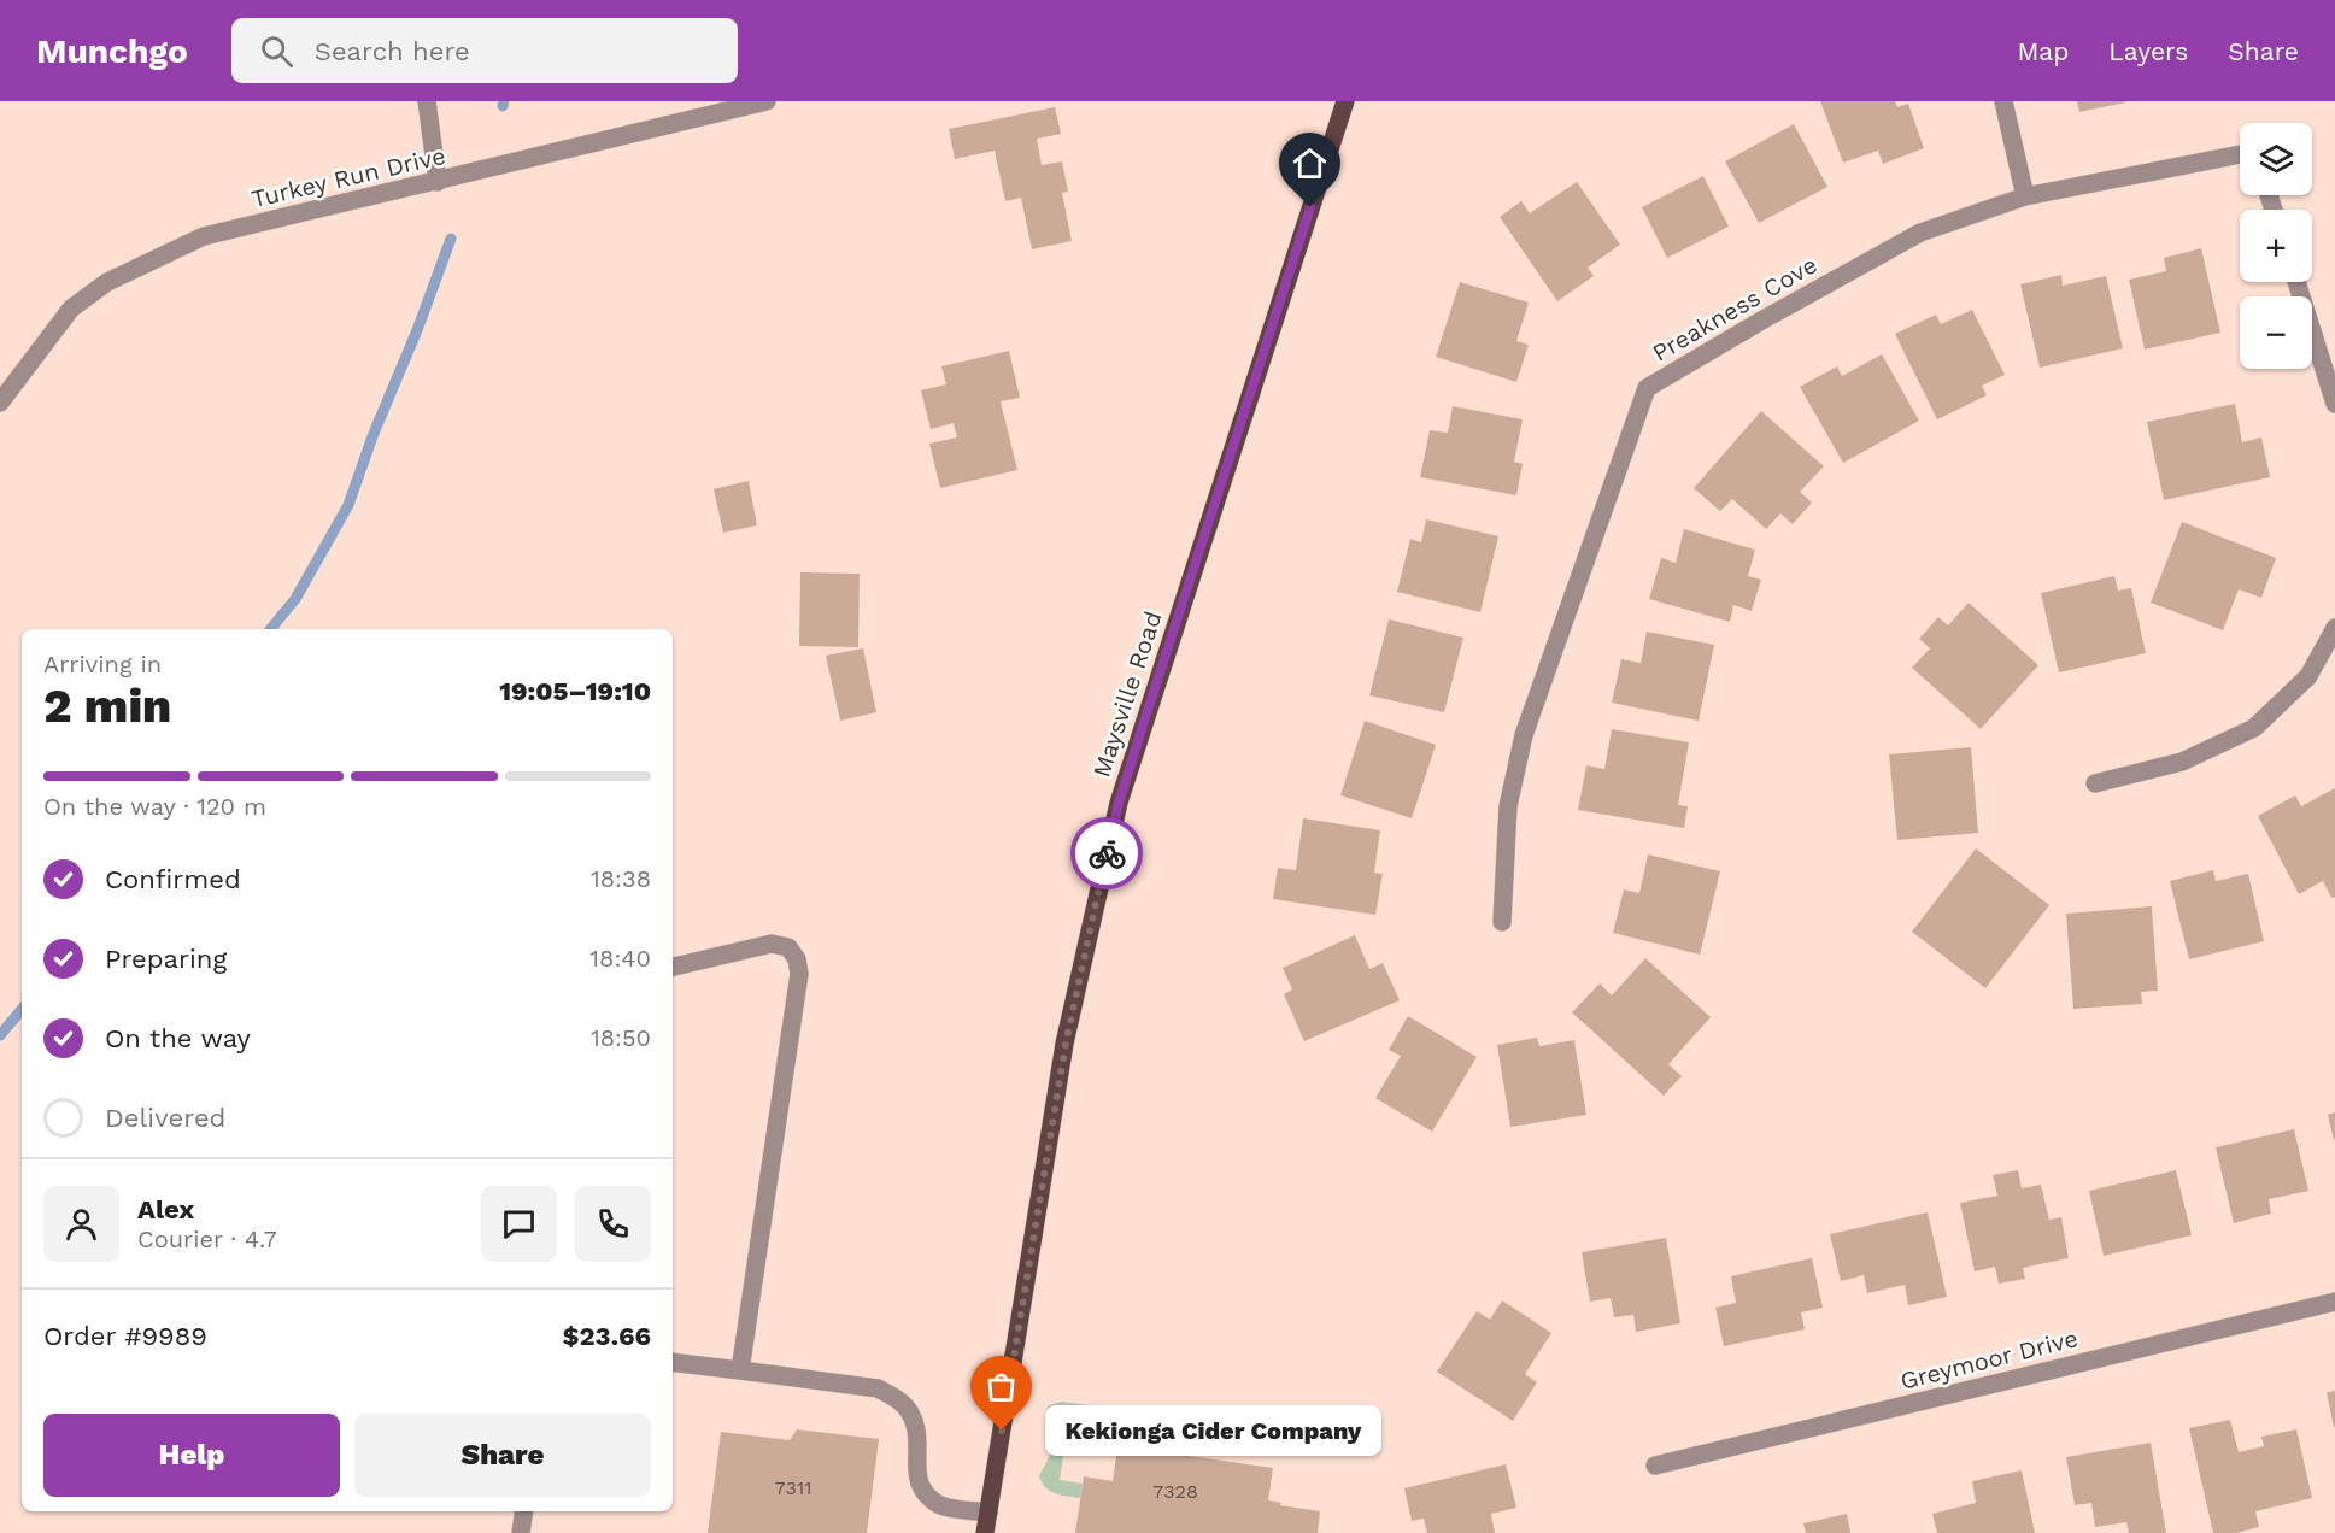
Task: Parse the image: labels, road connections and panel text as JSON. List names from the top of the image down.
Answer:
{
  "streets": {
    "main road": ["Maysville Road"],
    "street": ["Turkey Run Drive", "Preakness Cove", "Greymoor Drive"]
  },
  "places": ["Kekionga Cider Company"],
  "house_numbers": ["7311", "7328"],
  "page": {
    "header": "Munchgo",
    "search": "Search here",
    "nav": ["Map", "Layers", "Share"],
    "map_buttons": ["+", "−"],
    "heading": ["2 min", "Arriving in", "19:05–19:10"],
    "panel": [
      "Alex",
      "Courier · 4.7",
      "Order #9989",
      "$23.66"
    ],
    "bar": "On the way · 120 m",
    "list": [
      ["Confirmed", "18:38"],
      ["Preparing", "18:40"],
      ["On the way", "18:50"],
      "Delivered"
    ],
    "buttons": ["Help", "Share"],
    "bubble": "Kekionga Cider Company"
  }
}
